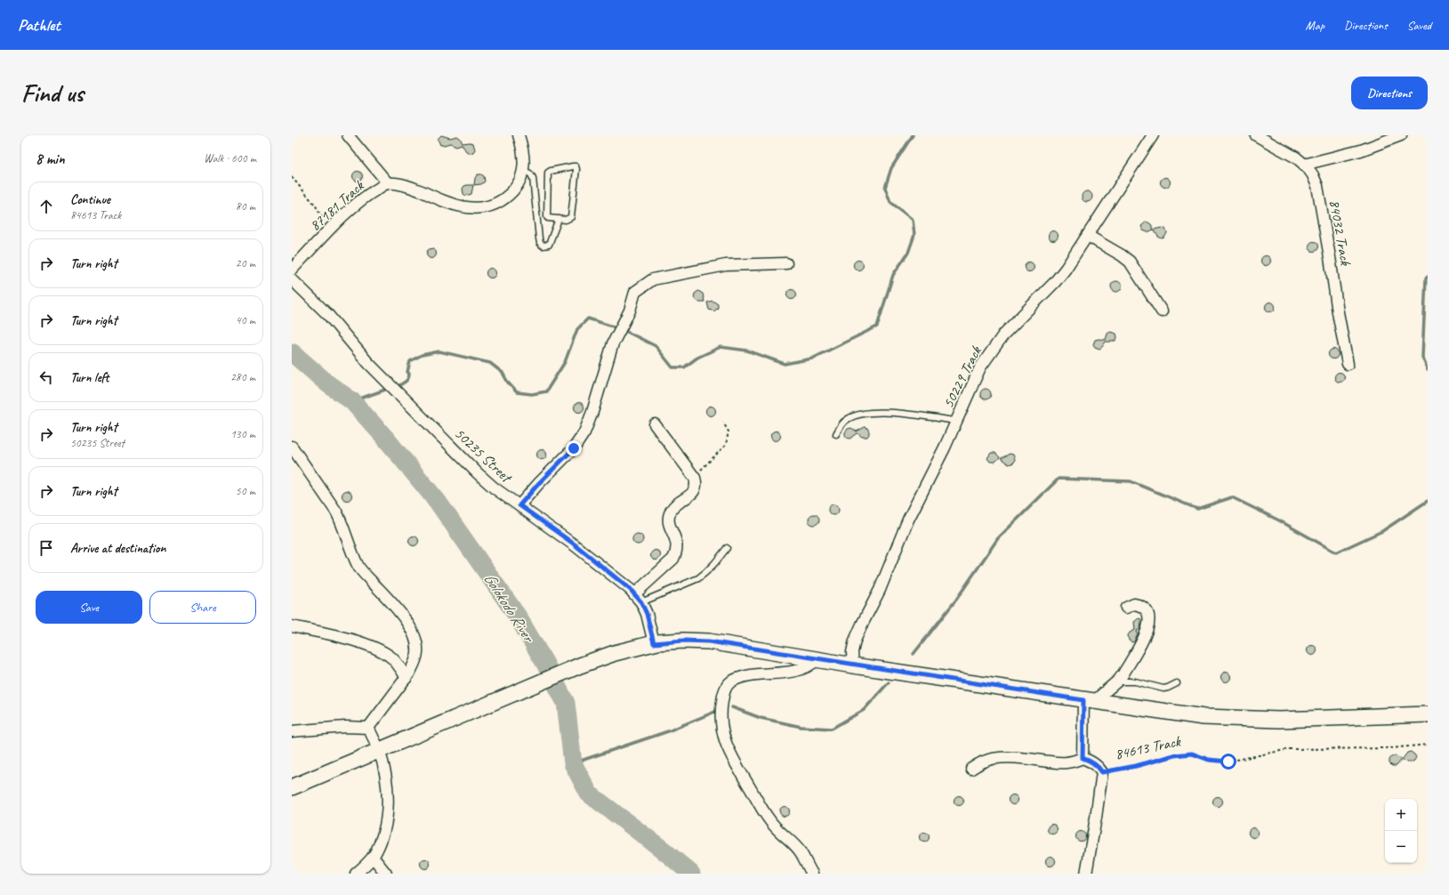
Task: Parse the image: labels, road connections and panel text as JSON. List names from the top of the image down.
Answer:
{
  "streets": {
    "street": [
      "87181 Track",
      "84032 Track",
      "50229 Track",
      "50235 Street",
      "84613 Track"
    ]
  },
  "water": ["Golokodo River"],
  "page": {
    "header": "Pathlet",
    "nav": ["Map", "Directions", "Saved"],
    "buttons": [
      "Directions",
      ["Save", "Share"]
    ],
    "title": "Find us",
    "heading": ["8 min", "Walk · 600 m"],
    "list": [
      ["Continue", "84613 Track", "80 m"],
      ["Turn right", "20 m"],
      ["Turn right", "40 m"],
      ["Turn left", "280 m"],
      ["Turn right", "50235 Street", "130 m"],
      ["Turn right", "50 m"],
      "Arrive at destination"
    ],
    "map_buttons": ["+", "−"]
  }
}
